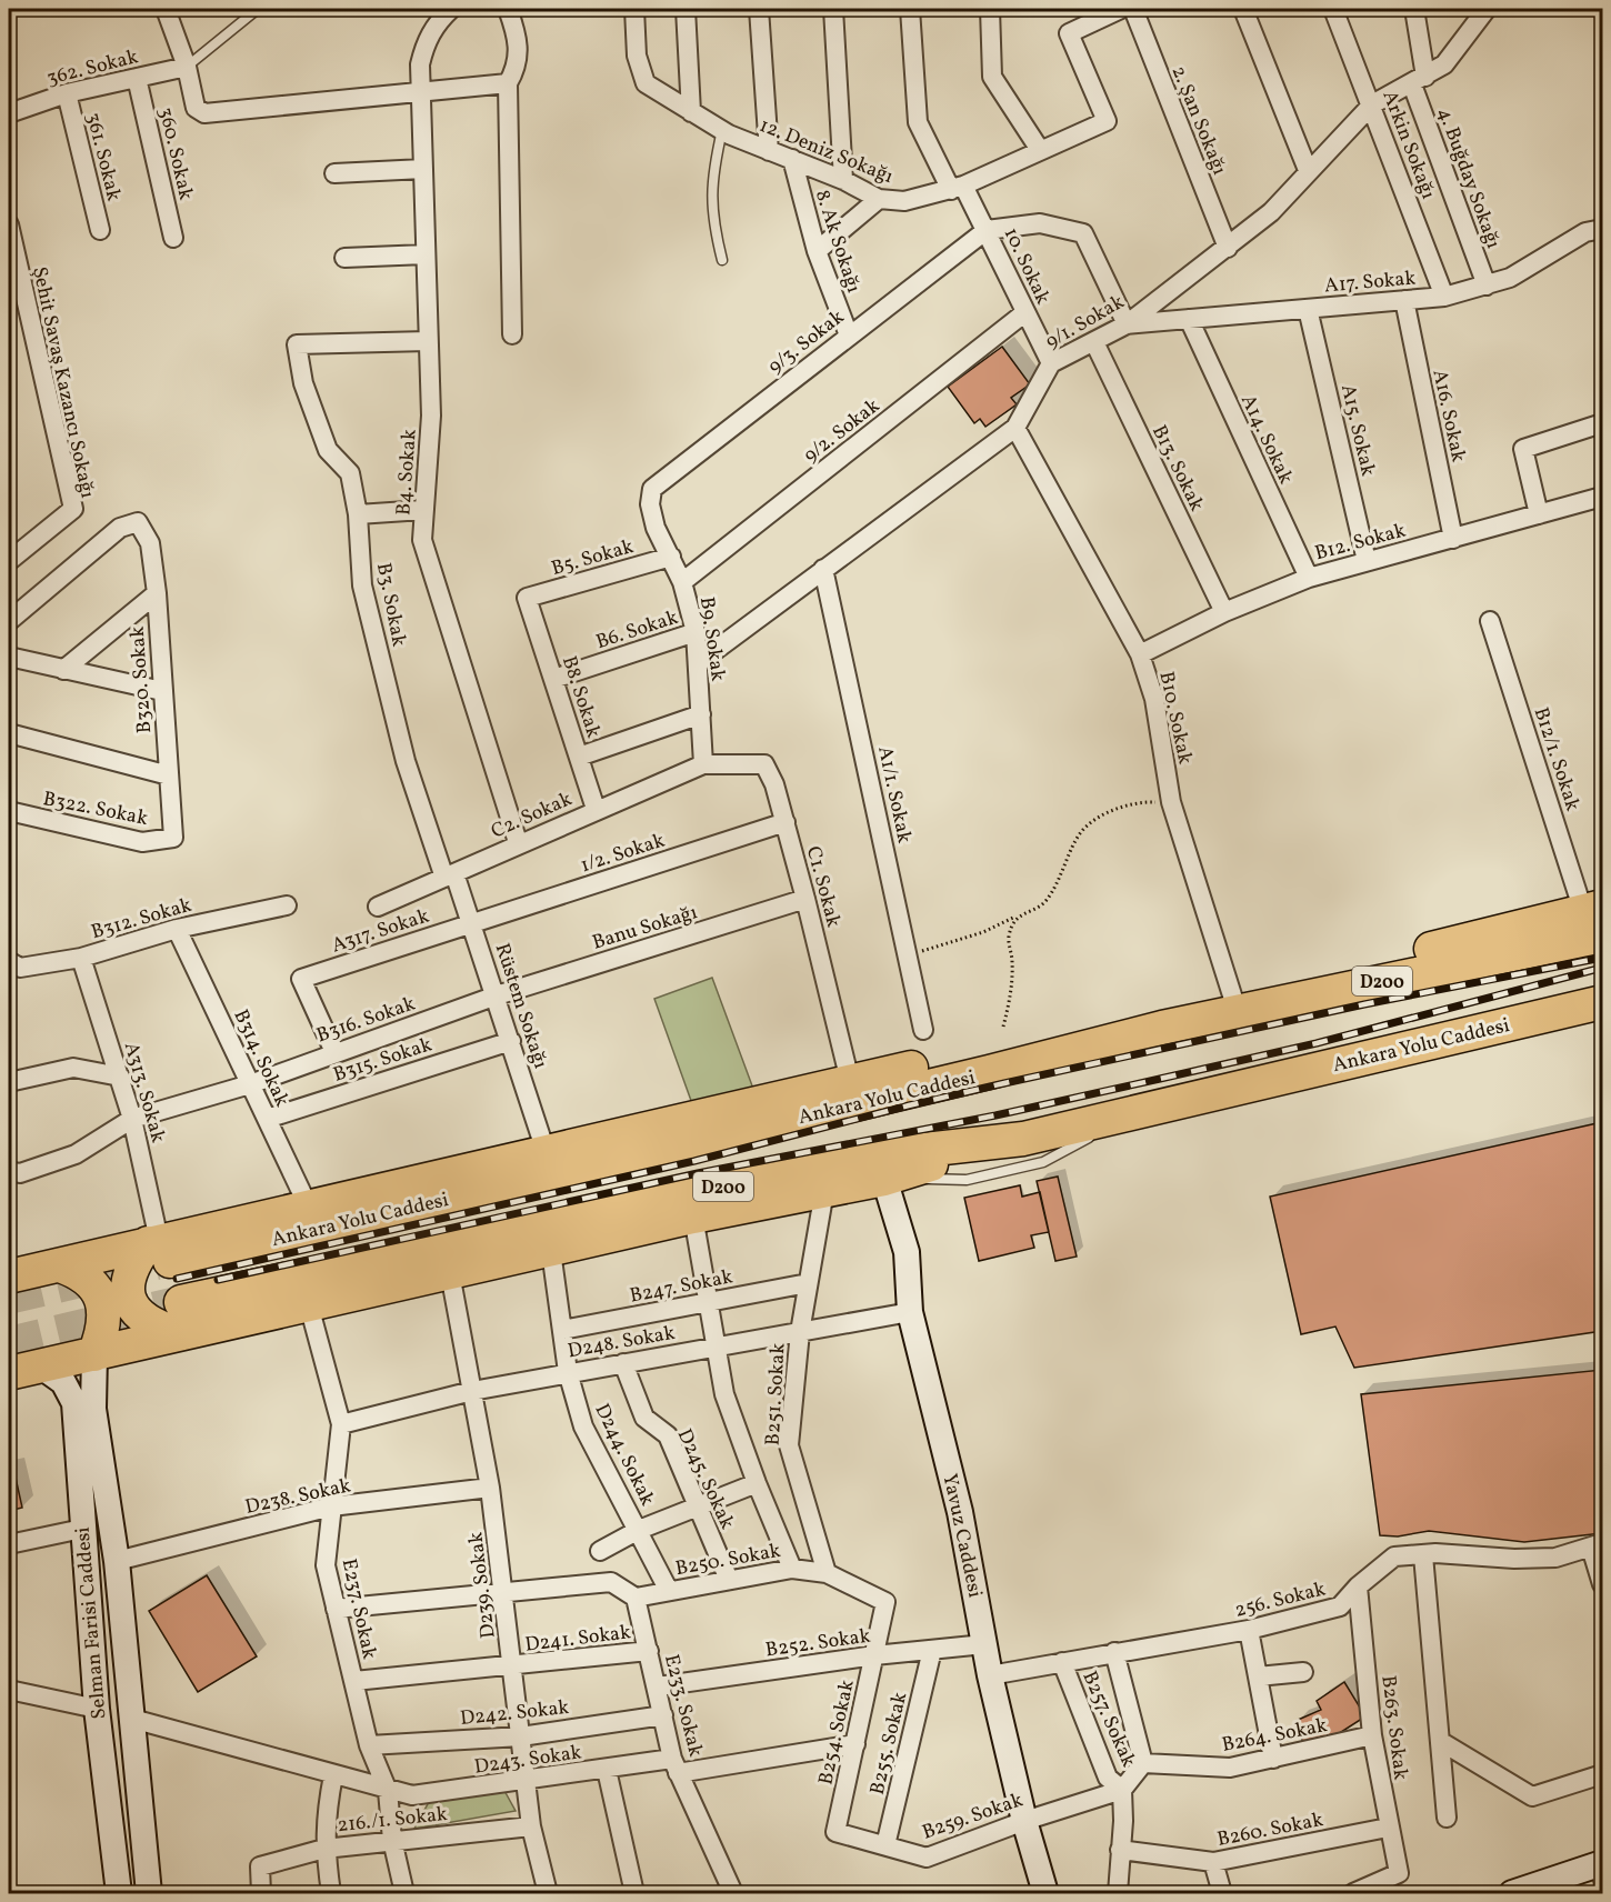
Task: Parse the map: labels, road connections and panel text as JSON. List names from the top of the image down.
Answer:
{
  "streets": {
    "highway": ["D200", "Ankara Yolu Caddesi"],
    "main road": ["Yavuz Caddesi", "Selman Farisi Caddesi"],
    "street": [
      "362. Sokak",
      "2. Şan Sokağı",
      "Arkin Sokağı",
      "12. Deniz Sokağı",
      "360. Sokak",
      "361. Sokak",
      "4. Buğday Sokağı",
      "8. Ak Sokağı",
      "10. Sokak",
      "A17. Sokak",
      "9/1. Sokak",
      "9/3. Sokak",
      "Şehit Savaş Kazancı Sokağı",
      "A16. Sokak",
      "9/2. Sokak",
      "A15. Sokak",
      "A14. Sokak",
      "B13. Sokak",
      "B4. Sokak",
      "B12. Sokak",
      "B5. Sokak",
      "B3. Sokak",
      "B6. Sokak",
      "B9. Sokak",
      "B320. Sokak",
      "B8. Sokak",
      "B10. Sokak",
      "B12/1. Sokak",
      "A1/1. Sokak",
      "B322. Sokak",
      "C2. Sokak",
      "1/2. Sokak",
      "C1. Sokak",
      "B312. Sokak",
      "Banu Sokağı",
      "A317. Sokak",
      "Rüstem Sokağı",
      "B316. Sokak",
      "B314. Sokak",
      "B315. Sokak",
      "A313. Sokak",
      "B247. Sokak",
      "D248. Sokak",
      "B251. Sokak",
      "D244. Sokak",
      "D245. Sokak",
      "D238. Sokak",
      "B250. Sokak",
      "D239. Sokak",
      "256. Sokak",
      "E237. Sokak",
      "D241. Sokak",
      "B252. Sokak",
      "E233. Sokak",
      "D242. Sokak",
      "B257. Sokak",
      "B263. Sokak",
      "B254. Sokak",
      "B264. Sokak",
      "B255. Sokak",
      "D243. Sokak",
      "B259. Sokak",
      "216./1. Sokak",
      "B260. Sokak"
    ]
  },
  "crossings": [
    ["362. Sokak", "360. Sokak"],
    ["362. Sokak", "361. Sokak"],
    ["2. Şan Sokağı", "9/1. Sokak"],
    ["Arkin Sokağı", "A17. Sokak"],
    ["Arkin Sokağı", "9/1. Sokak"],
    ["12. Deniz Sokağı", "8. Ak Sokağı"],
    ["12. Deniz Sokağı", "10. Sokak"],
    ["4. Buğday Sokağı", "A17. Sokak"],
    ["4. Buğday Sokağı", "9/1. Sokak"],
    ["8. Ak Sokağı", "9/3. Sokak"],
    ["10. Sokak", "9/1. Sokak"],
    ["10. Sokak", "9/3. Sokak"],
    ["10. Sokak", "9/2. Sokak"],
    ["A17. Sokak", "9/1. Sokak"],
    ["A17. Sokak", "A16. Sokak"],
    ["A17. Sokak", "A15. Sokak"],
    ["A17. Sokak", "A14. Sokak"],
    ["9/1. Sokak", "B13. Sokak"],
    ["9/1. Sokak", "B9. Sokak"],
    ["9/1. Sokak", "B10. Sokak"],
    ["9/1. Sokak", "A1/1. Sokak"],
    ["9/3. Sokak", "B9. Sokak"],
    ["A16. Sokak", "B12. Sokak"],
    ["9/2. Sokak", "B9. Sokak"],
    ["A15. Sokak", "B12. Sokak"],
    ["A14. Sokak", "B12. Sokak"],
    ["B13. Sokak", "B12. Sokak"],
    ["B4. Sokak", "B3. Sokak"],
    ["B4. Sokak", "C2. Sokak"],
    ["B12. Sokak", "B10. Sokak"],
    ["B5. Sokak", "B9. Sokak"],
    ["B5. Sokak", "B8. Sokak"],
    ["B3. Sokak", "C2. Sokak"],
    ["B3. Sokak", "Rüstem Sokağı"],
    ["B6. Sokak", "B9. Sokak"],
    ["B6. Sokak", "B8. Sokak"],
    ["B9. Sokak", "C2. Sokak"],
    ["B9. Sokak", "C1. Sokak"],
    ["B320. Sokak", "B322. Sokak"],
    ["B8. Sokak", "C2. Sokak"],
    ["B12/1. Sokak", "Ankara Yolu Caddesi"],
    ["C2. Sokak", "C1. Sokak"],
    ["C2. Sokak", "Rüstem Sokağı"],
    ["1/2. Sokak", "C1. Sokak"],
    ["1/2. Sokak", "A317. Sokak"],
    ["1/2. Sokak", "Rüstem Sokağı"],
    ["C1. Sokak", "Banu Sokağı"],
    ["B312. Sokak", "B314. Sokak"],
    ["B312. Sokak", "A313. Sokak"],
    ["Banu Sokağı", "Rüstem Sokağı"],
    ["Banu Sokağı", "B316. Sokak"],
    ["A317. Sokak", "Rüstem Sokağı"],
    ["A317. Sokak", "B316. Sokak"],
    ["Rüstem Sokağı", "B316. Sokak"],
    ["Rüstem Sokağı", "B315. Sokak"],
    ["B316. Sokak", "B314. Sokak"],
    ["B316. Sokak", "A313. Sokak"],
    ["Ankara Yolu Caddesi", "A313. Sokak"],
    ["B314. Sokak", "B315. Sokak"],
    ["B247. Sokak", "B251. Sokak"],
    ["B247. Sokak", "D244. Sokak"],
    ["D248. Sokak", "B251. Sokak"],
    ["D248. Sokak", "D244. Sokak"],
    ["D248. Sokak", "D245. Sokak"],
    ["D248. Sokak", "Yavuz Caddesi"],
    ["D248. Sokak", "D239. Sokak"],
    ["D248. Sokak", "E237. Sokak"],
    ["B251. Sokak", "B250. Sokak"],
    ["B251. Sokak", "B254. Sokak"],
    ["D244. Sokak", "B250. Sokak"],
    ["D245. Sokak", "B250. Sokak"],
    ["D238. Sokak", "D239. Sokak"],
    ["D238. Sokak", "E237. Sokak"],
    ["D238. Sokak", "Selman Farisi Caddesi"],
    ["Yavuz Caddesi", "256. Sokak"],
    ["Yavuz Caddesi", "B252. Sokak"],
    ["Yavuz Caddesi", "B259. Sokak"],
    ["B250. Sokak", "E233. Sokak"],
    ["B250. Sokak", "B254. Sokak"],
    ["D239. Sokak", "D241. Sokak"],
    ["D239. Sokak", "D242. Sokak"],
    ["D239. Sokak", "D243. Sokak"],
    ["D239. Sokak", "216./1. Sokak"],
    ["256. Sokak", "B257. Sokak"],
    ["256. Sokak", "B263. Sokak"],
    ["E237. Sokak", "D241. Sokak"],
    ["E237. Sokak", "D242. Sokak"],
    ["E237. Sokak", "D243. Sokak"],
    ["E237. Sokak", "216./1. Sokak"],
    ["Selman Farisi Caddesi", "D243. Sokak"],
    ["D241. Sokak", "E233. Sokak"],
    ["B252. Sokak", "E233. Sokak"],
    ["B252. Sokak", "B254. Sokak"],
    ["B252. Sokak", "B255. Sokak"],
    ["E233. Sokak", "D242. Sokak"],
    ["E233. Sokak", "D243. Sokak"],
    ["B257. Sokak", "B259. Sokak"],
    ["B263. Sokak", "B264. Sokak"],
    ["B263. Sokak", "B260. Sokak"],
    ["B254. Sokak", "D243. Sokak"],
    ["B254. Sokak", "B259. Sokak"],
    ["B255. Sokak", "B259. Sokak"]
  ]
}
